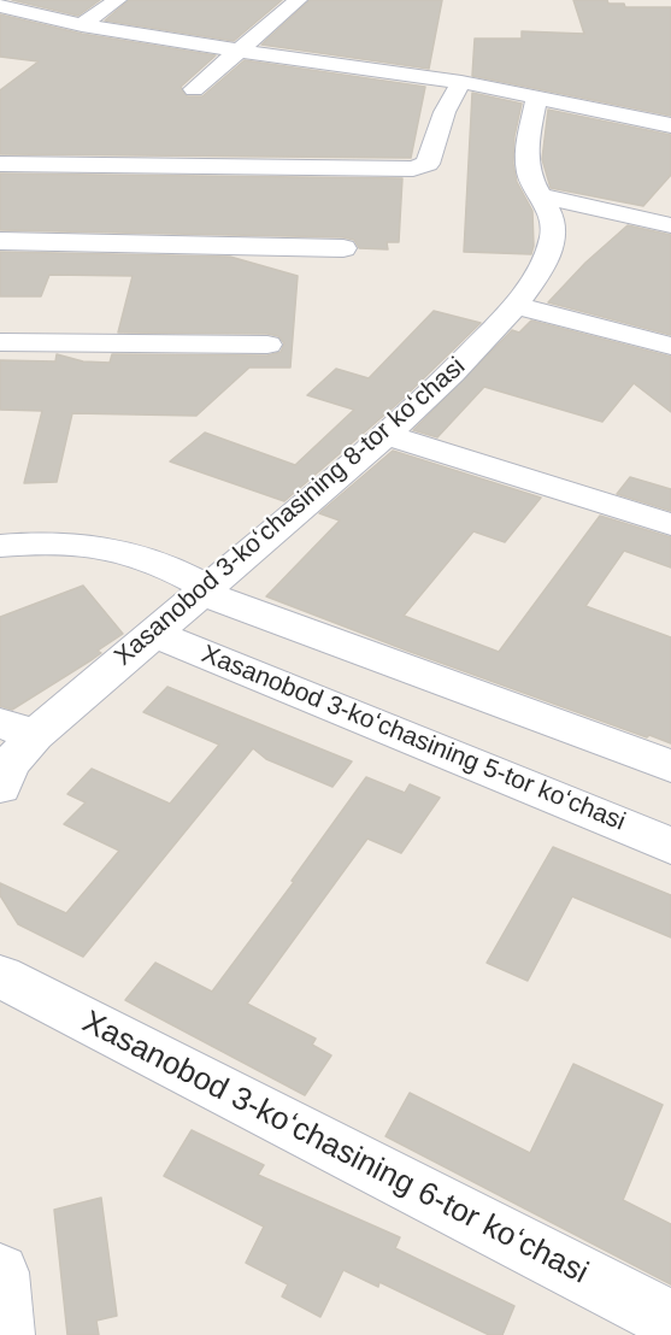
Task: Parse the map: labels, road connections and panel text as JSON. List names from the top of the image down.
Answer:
{
  "streets": {
    "street": ["Xasanobod 3-koʻchasining 8-tor koʻchasi", "Xasanobod 3-koʻchasining 5-tor koʻchasi", "Xasanobod 3-koʻchasining 6-tor koʻchasi"]
  },
  "crossings": [
    ["Xasanobod 3-koʻchasining 8-tor koʻchasi", "Xasanobod 3-koʻchasining 5-tor koʻchasi"]
  ]
}
